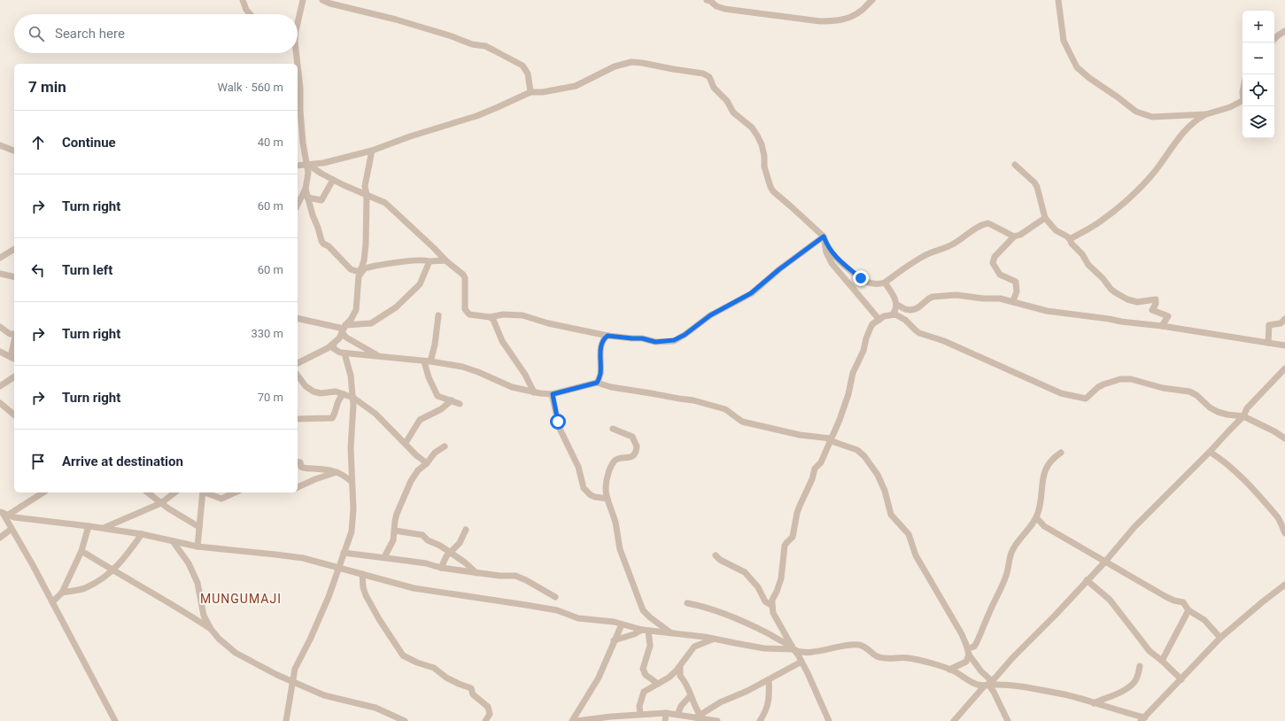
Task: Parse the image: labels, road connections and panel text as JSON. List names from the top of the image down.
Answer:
{
  "districts": ["MUNGUMAJI"],
  "page": {
    "map_buttons": ["+", "−"],
    "search": "Search here",
    "heading": ["7 min", "Walk · 560 m"],
    "list": [
      ["Continue", "40 m"],
      ["Turn right", "60 m"],
      ["Turn left", "60 m"],
      ["Turn right", "330 m"],
      ["Turn right", "70 m"],
      "Arrive at destination"
    ]
  }
}
